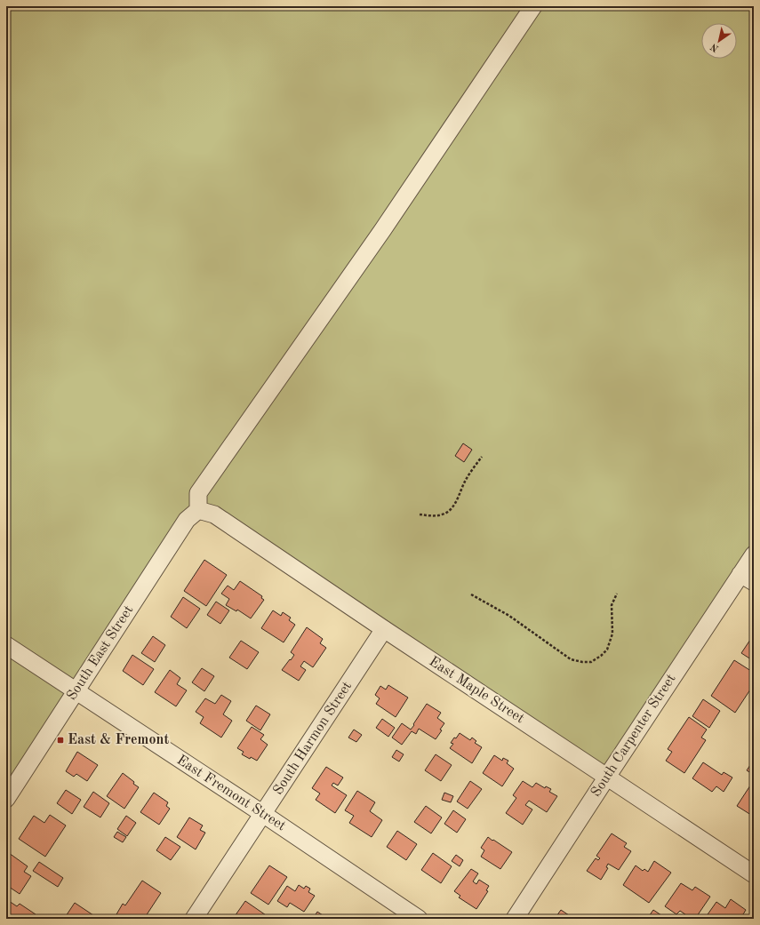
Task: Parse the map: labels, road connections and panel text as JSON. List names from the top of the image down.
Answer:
{
  "streets": {
    "street": [
      "South East Street",
      "East Maple Street",
      "South Carpenter Street",
      "South Harmon Street",
      "East Fremont Street"
    ]
  },
  "crossings": [
    ["South East Street", "East Maple Street"],
    ["South East Street", "East Fremont Street"],
    ["East Maple Street", "South Carpenter Street"],
    ["East Maple Street", "South Harmon Street"],
    ["South Harmon Street", "East Fremont Street"]
  ],
  "places": {
    "transit": ["East & Fremont"]
  },
  "north": "bottom left"
}
